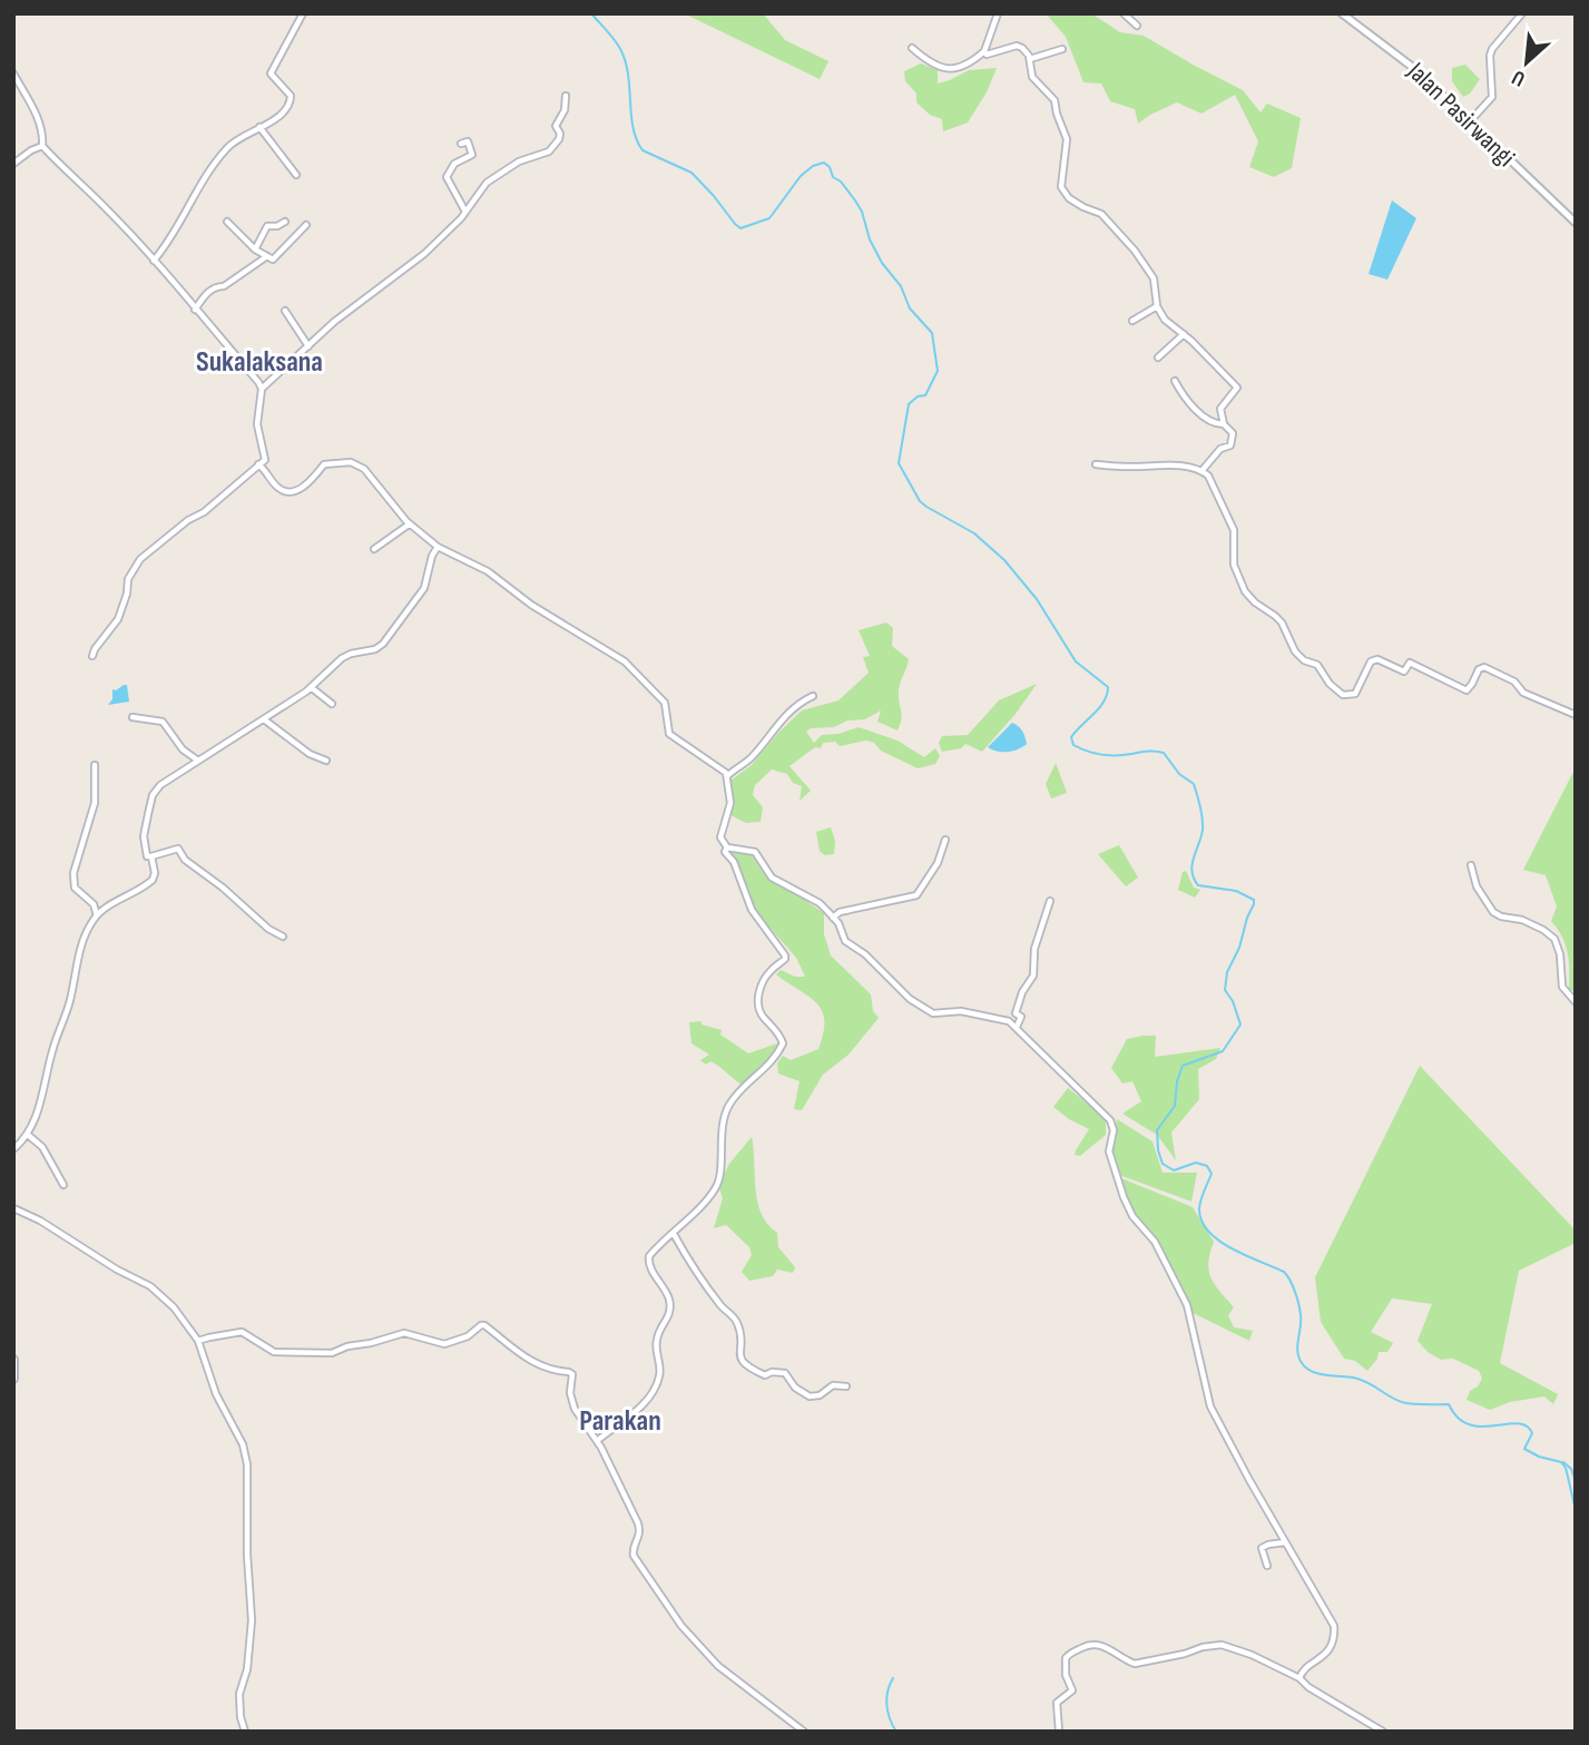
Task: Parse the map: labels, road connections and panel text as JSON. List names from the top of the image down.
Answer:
{
  "streets": {
    "street": ["Jalan Pasirwangi"]
  },
  "districts": ["Sukalaksana", "Parakan"],
  "north": "bottom left"
}
